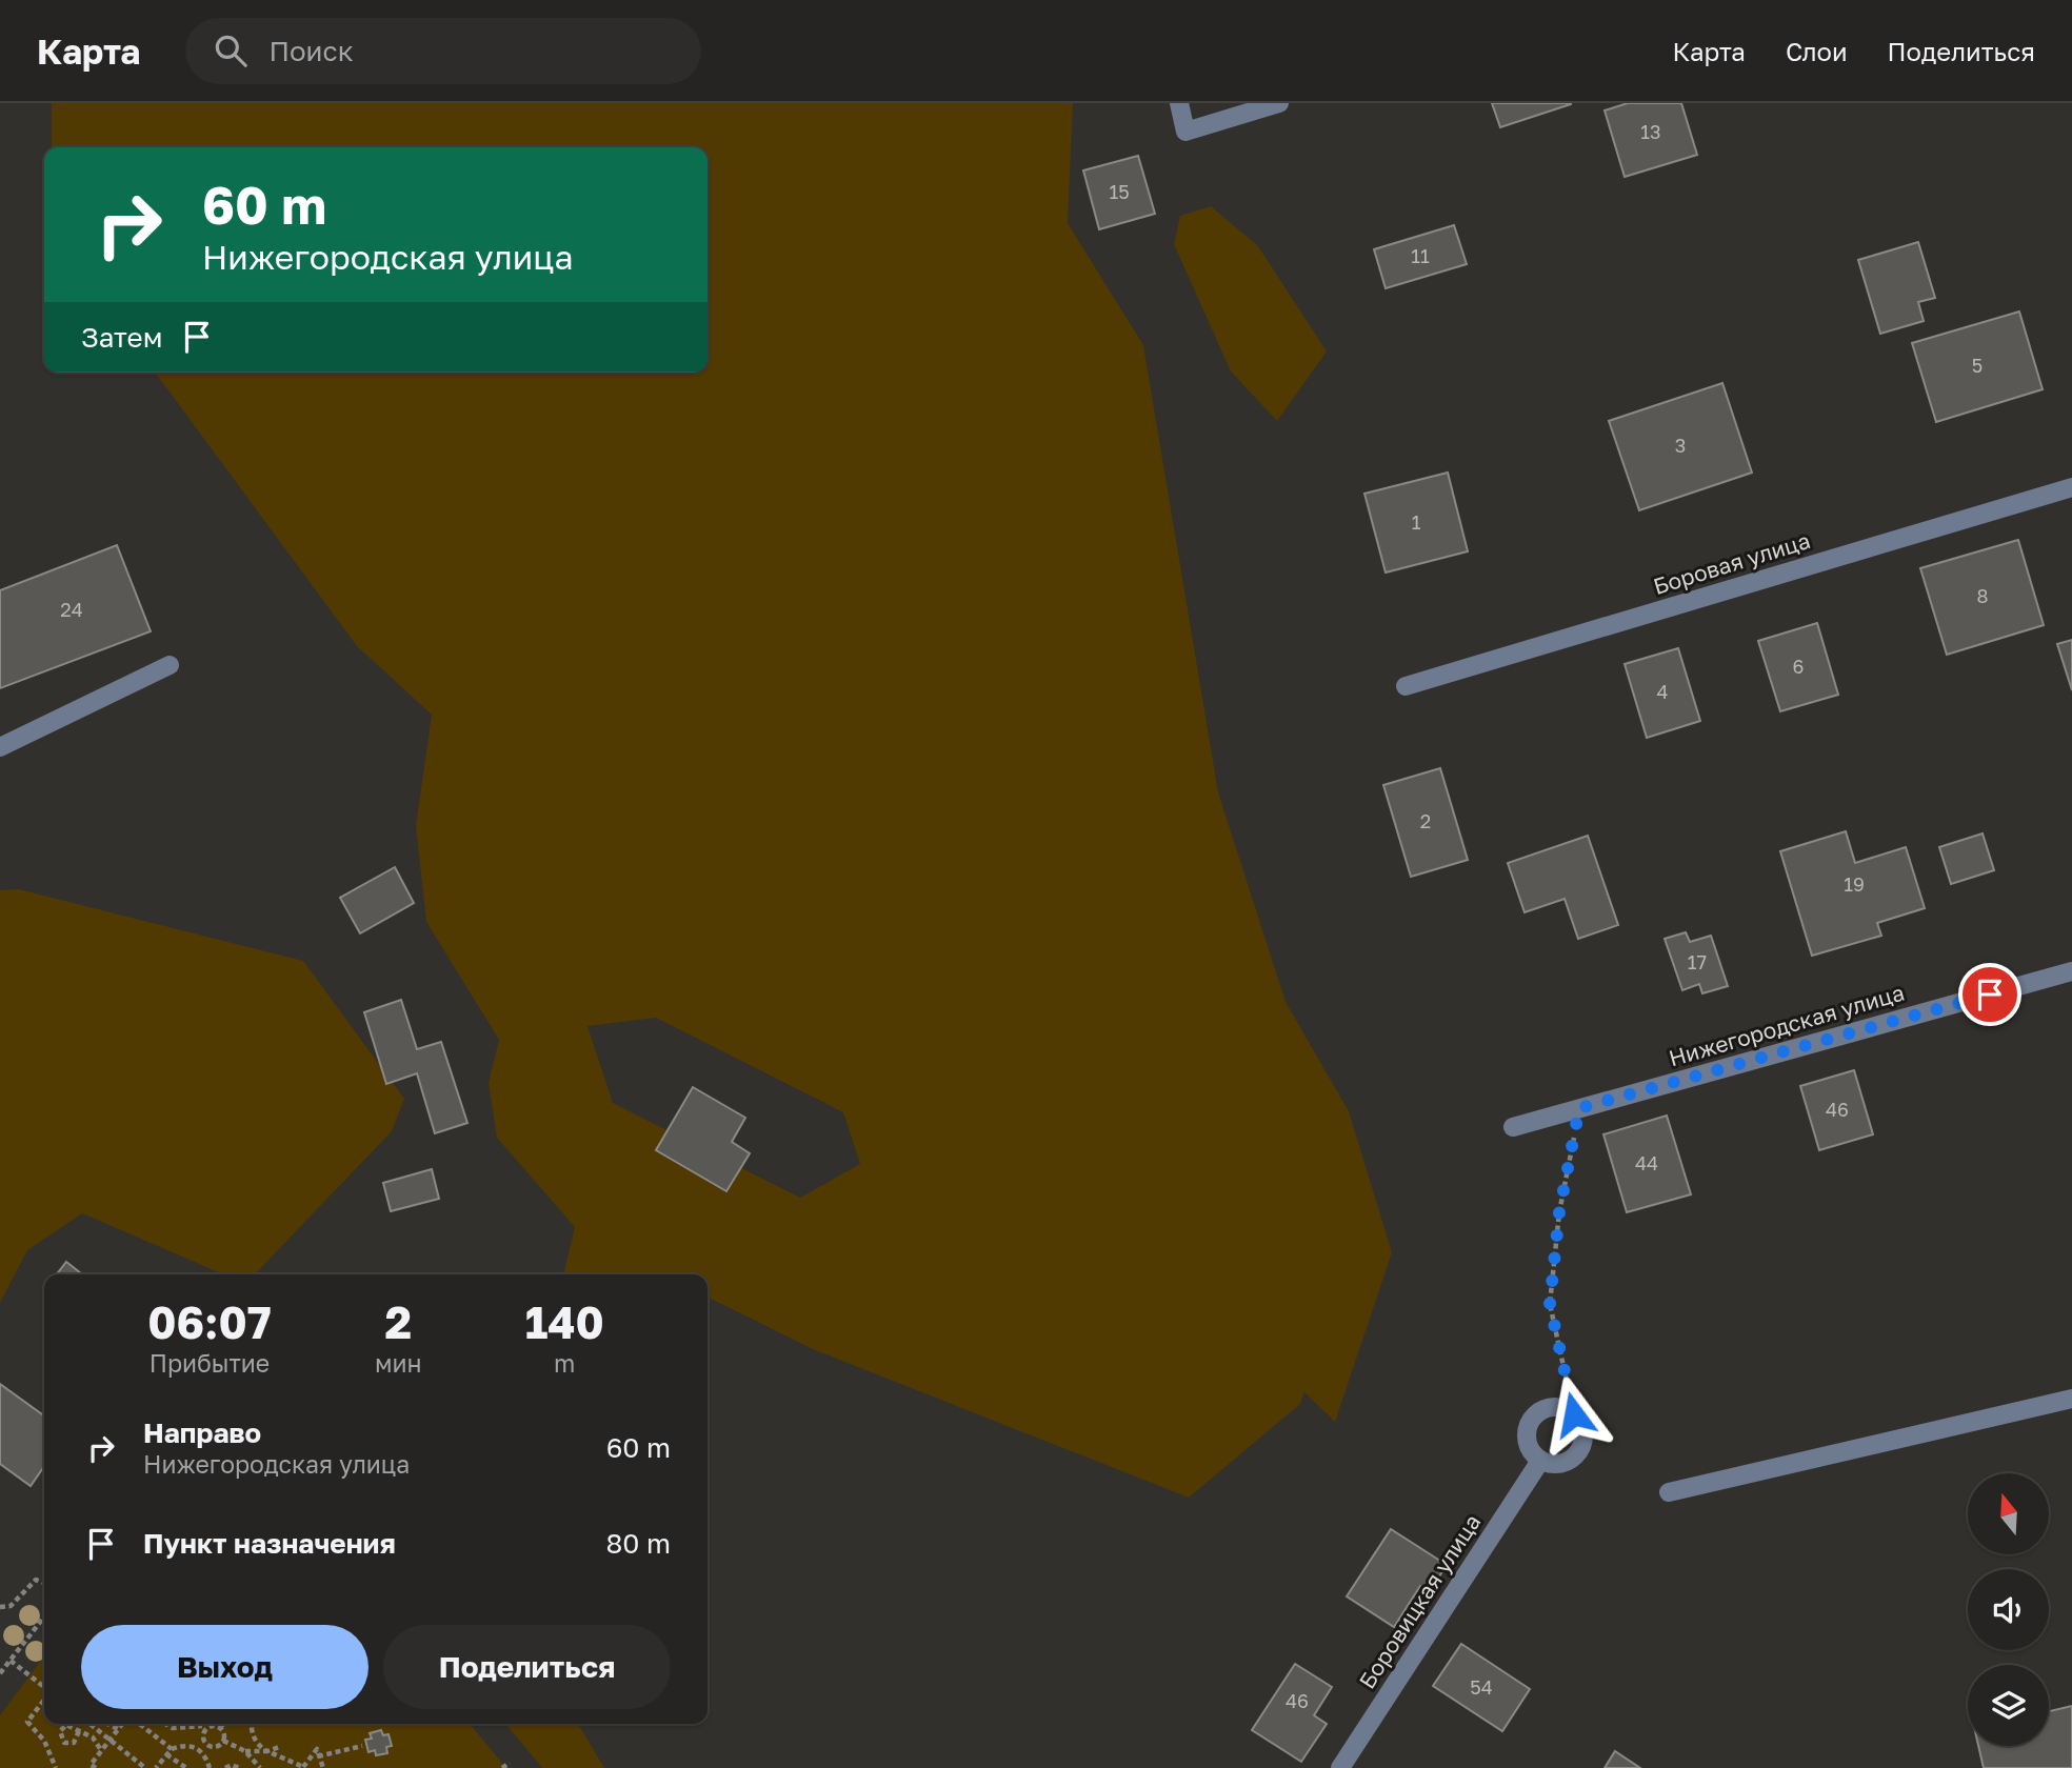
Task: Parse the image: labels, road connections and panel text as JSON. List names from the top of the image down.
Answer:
{
  "streets": {
    "street": ["Боровая улица", "Нижегородская улица", "Боровицкая улица"]
  },
  "house_numbers": [
    "13",
    "15",
    "11",
    "5",
    "3",
    "1",
    "8",
    "24",
    "6",
    "4",
    "2",
    "19",
    "17",
    "46",
    "44",
    "54",
    "46"
  ],
  "north": "top",
  "page": {
    "header": "Карта",
    "search": "Поиск",
    "nav": ["Карта", "Слои", "Поделиться"],
    "turn": ["60 m", "Нижегородская улица"],
    "then": "Затем",
    "eta": [
      "06:07",
      "Прибытие",
      "2",
      "мин",
      "140",
      "m"
    ],
    "list": [
      {
        "name": "Направо",
        "note": "Нижегородская улица",
        "value": "60 m"
      },
      {
        "name": "Пункт назначения",
        "value": "80 m"
      }
    ],
    "buttons": ["Выход", "Поделиться"]
  }
}
